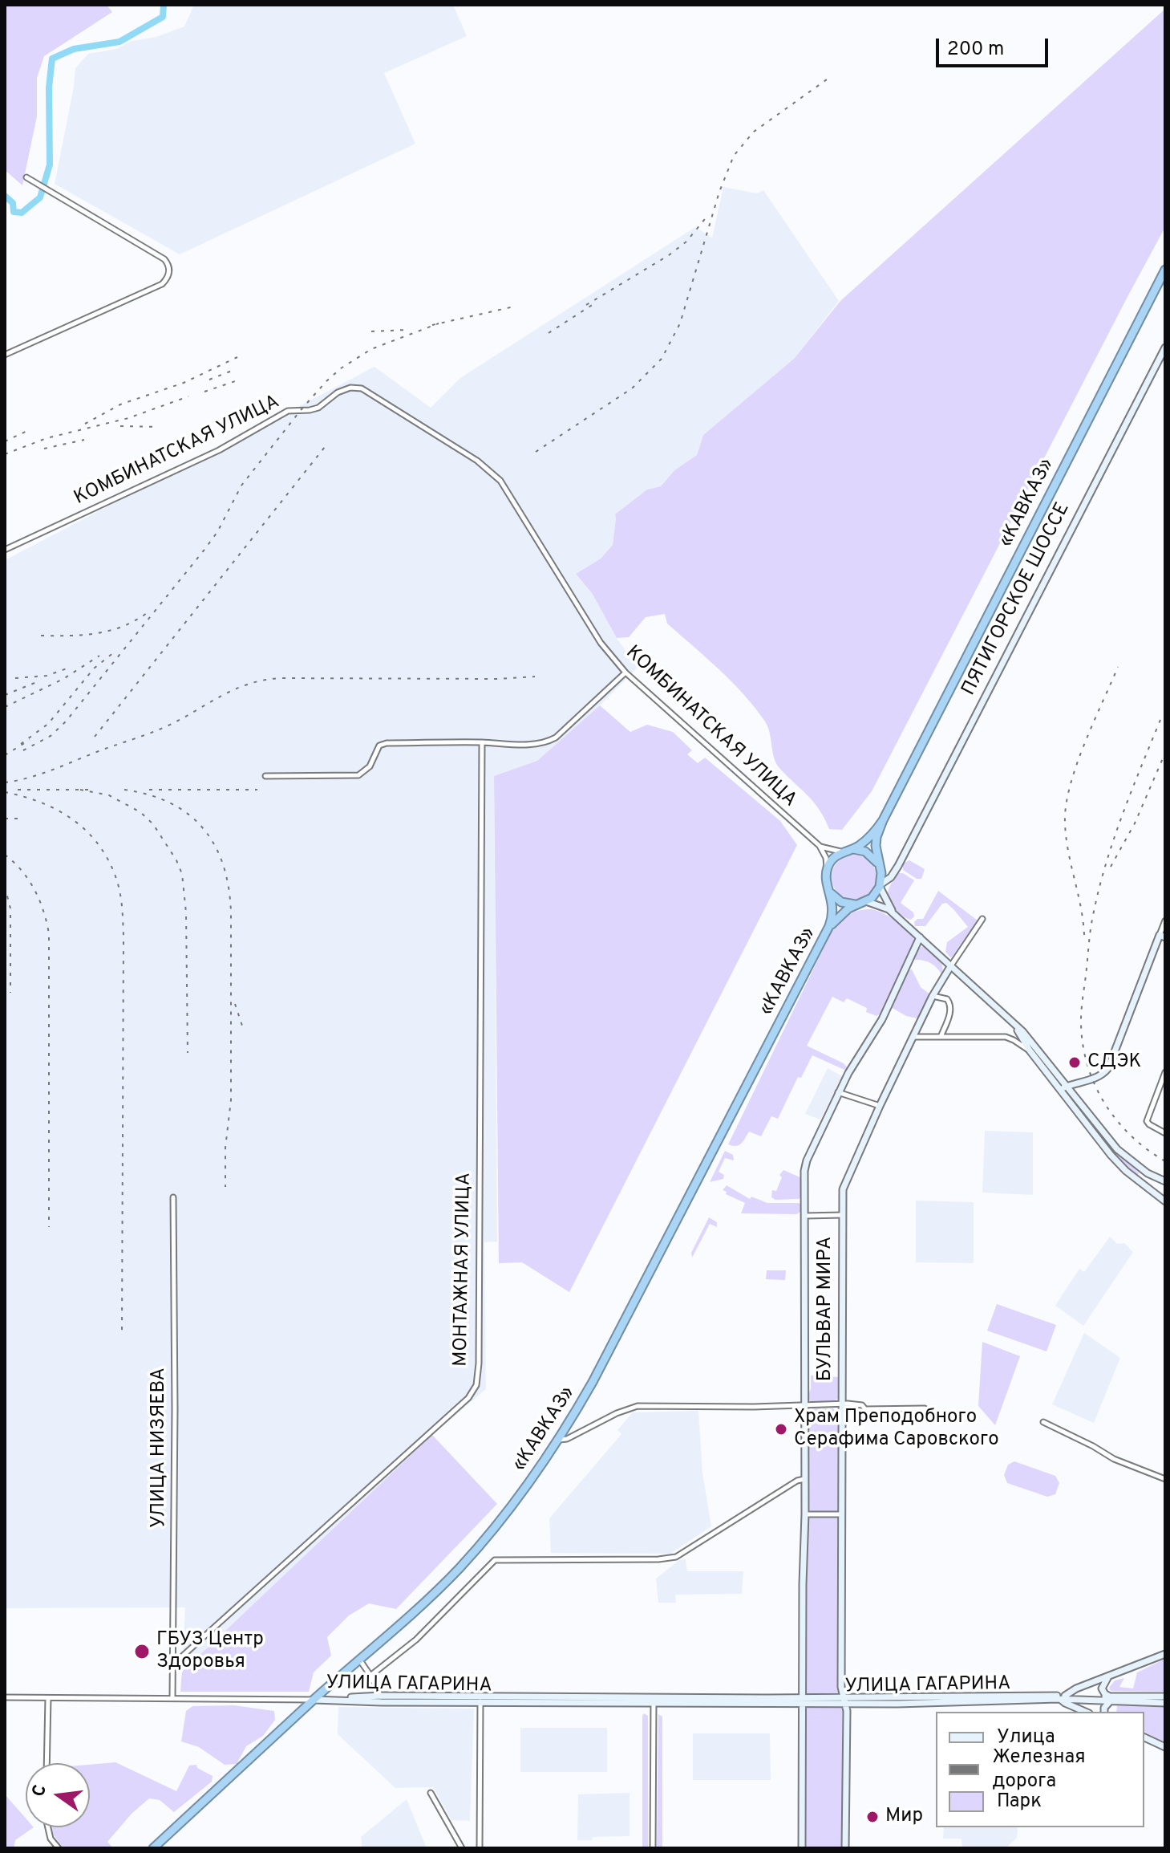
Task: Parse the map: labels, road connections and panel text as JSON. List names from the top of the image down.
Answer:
{
  "streets": {
    "highway": ["«КАВКАЗ»"],
    "main road": ["ПЯТИГОРСКОЕ ШОССЕ", "БУЛЬВАР МИРА", "УЛИЦА ГАГАРИНА"],
    "street": ["КОМБИНАТСКАЯ УЛИЦА", "МОНТАЖНАЯ УЛИЦА", "УЛИЦА НИЗЯЕВА"]
  },
  "crossings": [
    ["КОМБИНАТСКАЯ УЛИЦА", "«КАВКАЗ»"],
    ["КОМБИНАТСКАЯ УЛИЦА", "ПЯТИГОРСКОЕ ШОССЕ"],
    ["«КАВКАЗ»", "ПЯТИГОРСКОЕ ШОССЕ"],
    ["«КАВКАЗ»", "УЛИЦА ГАГАРИНА"],
    ["МОНТАЖНАЯ УЛИЦА", "УЛИЦА НИЗЯЕВА"],
    ["БУЛЬВАР МИРА", "УЛИЦА ГАГАРИНА"]
  ],
  "places": [
    "СДЭК",
    "Храм Преподобного Серафима Саровского",
    "ГБУЗ Центр Здоровья",
    "Мир"
  ],
  "legend": ["Улица", "Железная дорога", "Парк"],
  "scale_bar": "200 m",
  "north": "left"
}
